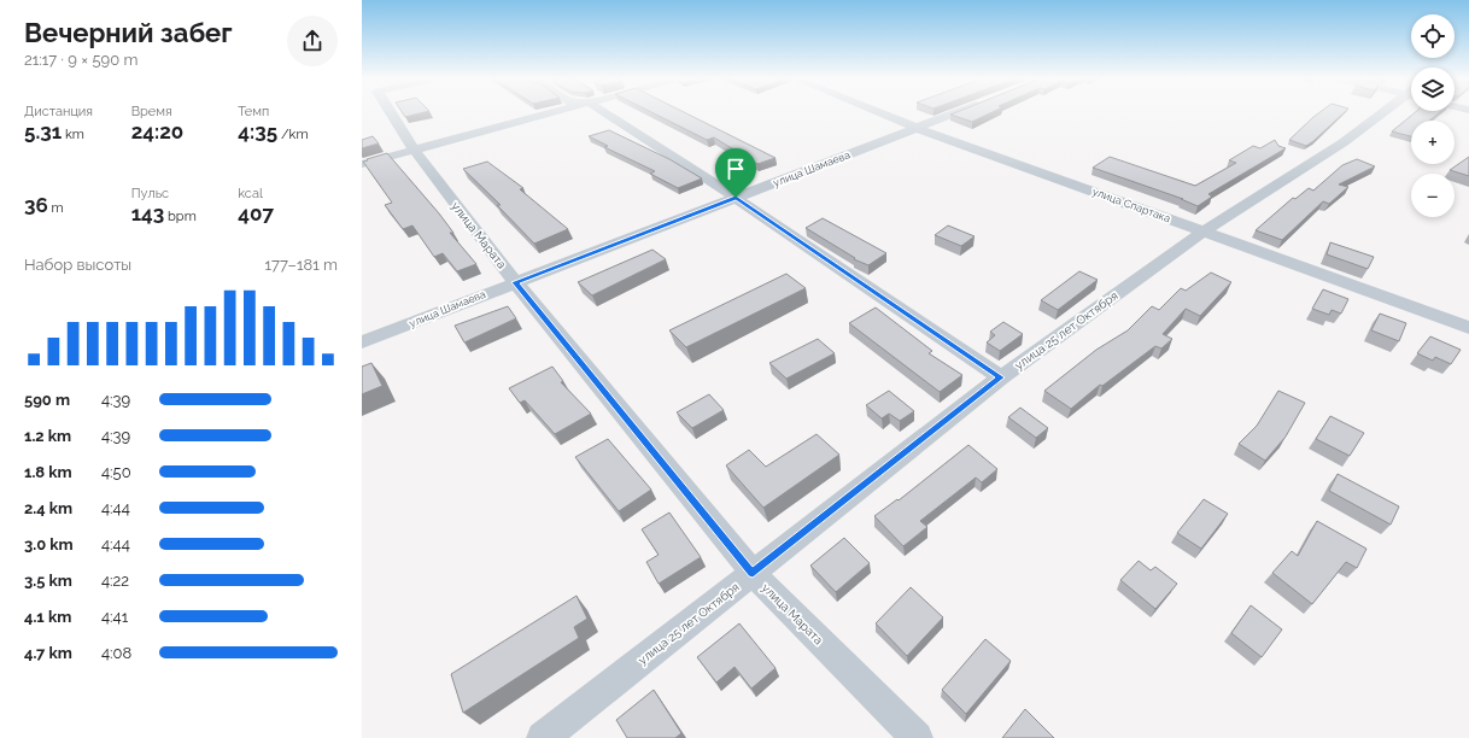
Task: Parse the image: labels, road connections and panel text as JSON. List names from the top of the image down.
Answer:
{
  "streets": {
    "street": [
      "улица Шамаева",
      "улица Спартака",
      "улица Марата",
      "улица 25 лет Октября"
    ]
  },
  "crossings": [
    ["улица Шамаева", "улица Спартака"],
    ["улица Шамаева", "улица Марата"],
    ["улица Спартака", "улица 25 лет Октября"],
    ["улица Марата", "улица 25 лет Октября"]
  ],
  "page": {
    "heading": ["Вечерний забег", "21:17 · 9 × 590 m"],
    "map_buttons": ["+", "−"],
    "stats": [
      ["Дистанция", "5.31 km"],
      ["Время", "24:20"],
      ["Темп", "4:35 /km"],
      ["36 m"],
      ["Пульс", "143 bpm"],
      ["kcal", "407"]
    ],
    "chart": ["Набор высоты", "177–181 m"],
    "list": [
      {
        "name": "590 m",
        "note": "4:39"
      },
      {
        "name": "1.2 km",
        "note": "4:39"
      },
      {
        "name": "1.8 km",
        "note": "4:50"
      },
      {
        "name": "2.4 km",
        "note": "4:44"
      },
      {
        "name": "3.0 km",
        "note": "4:44"
      },
      {
        "name": "3.5 km",
        "note": "4:22"
      },
      {
        "name": "4.1 km",
        "note": "4:41"
      },
      {
        "name": "4.7 km",
        "note": "4:08"
      }
    ]
  }
}
